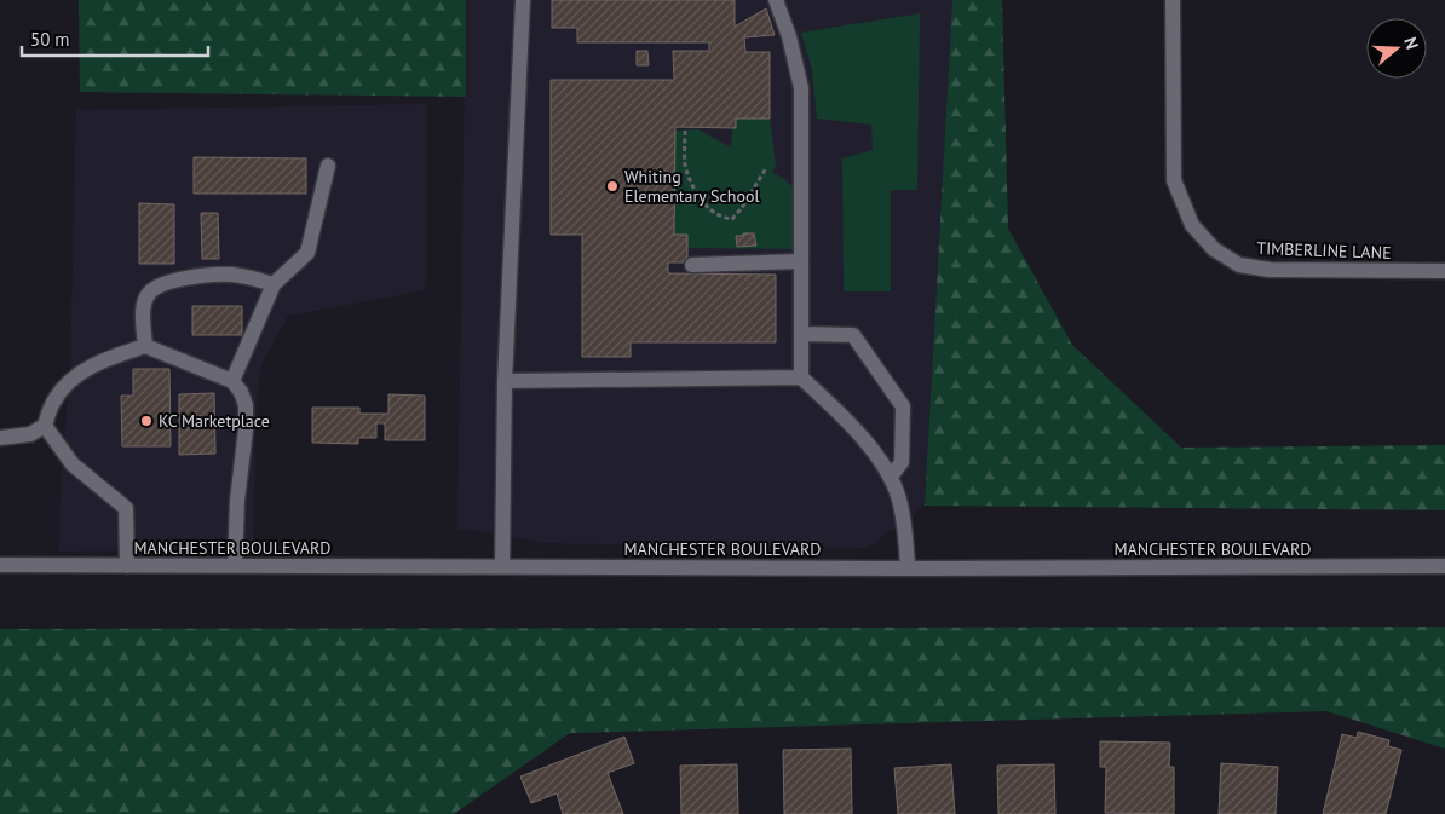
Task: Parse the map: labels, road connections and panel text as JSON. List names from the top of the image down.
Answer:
{
  "streets": {
    "street": ["TIMBERLINE LANE", "MANCHESTER BOULEVARD"]
  },
  "places": ["Whiting Elementary School", "KC Marketplace"],
  "scale_bar": "50 m",
  "north": "right"
}
